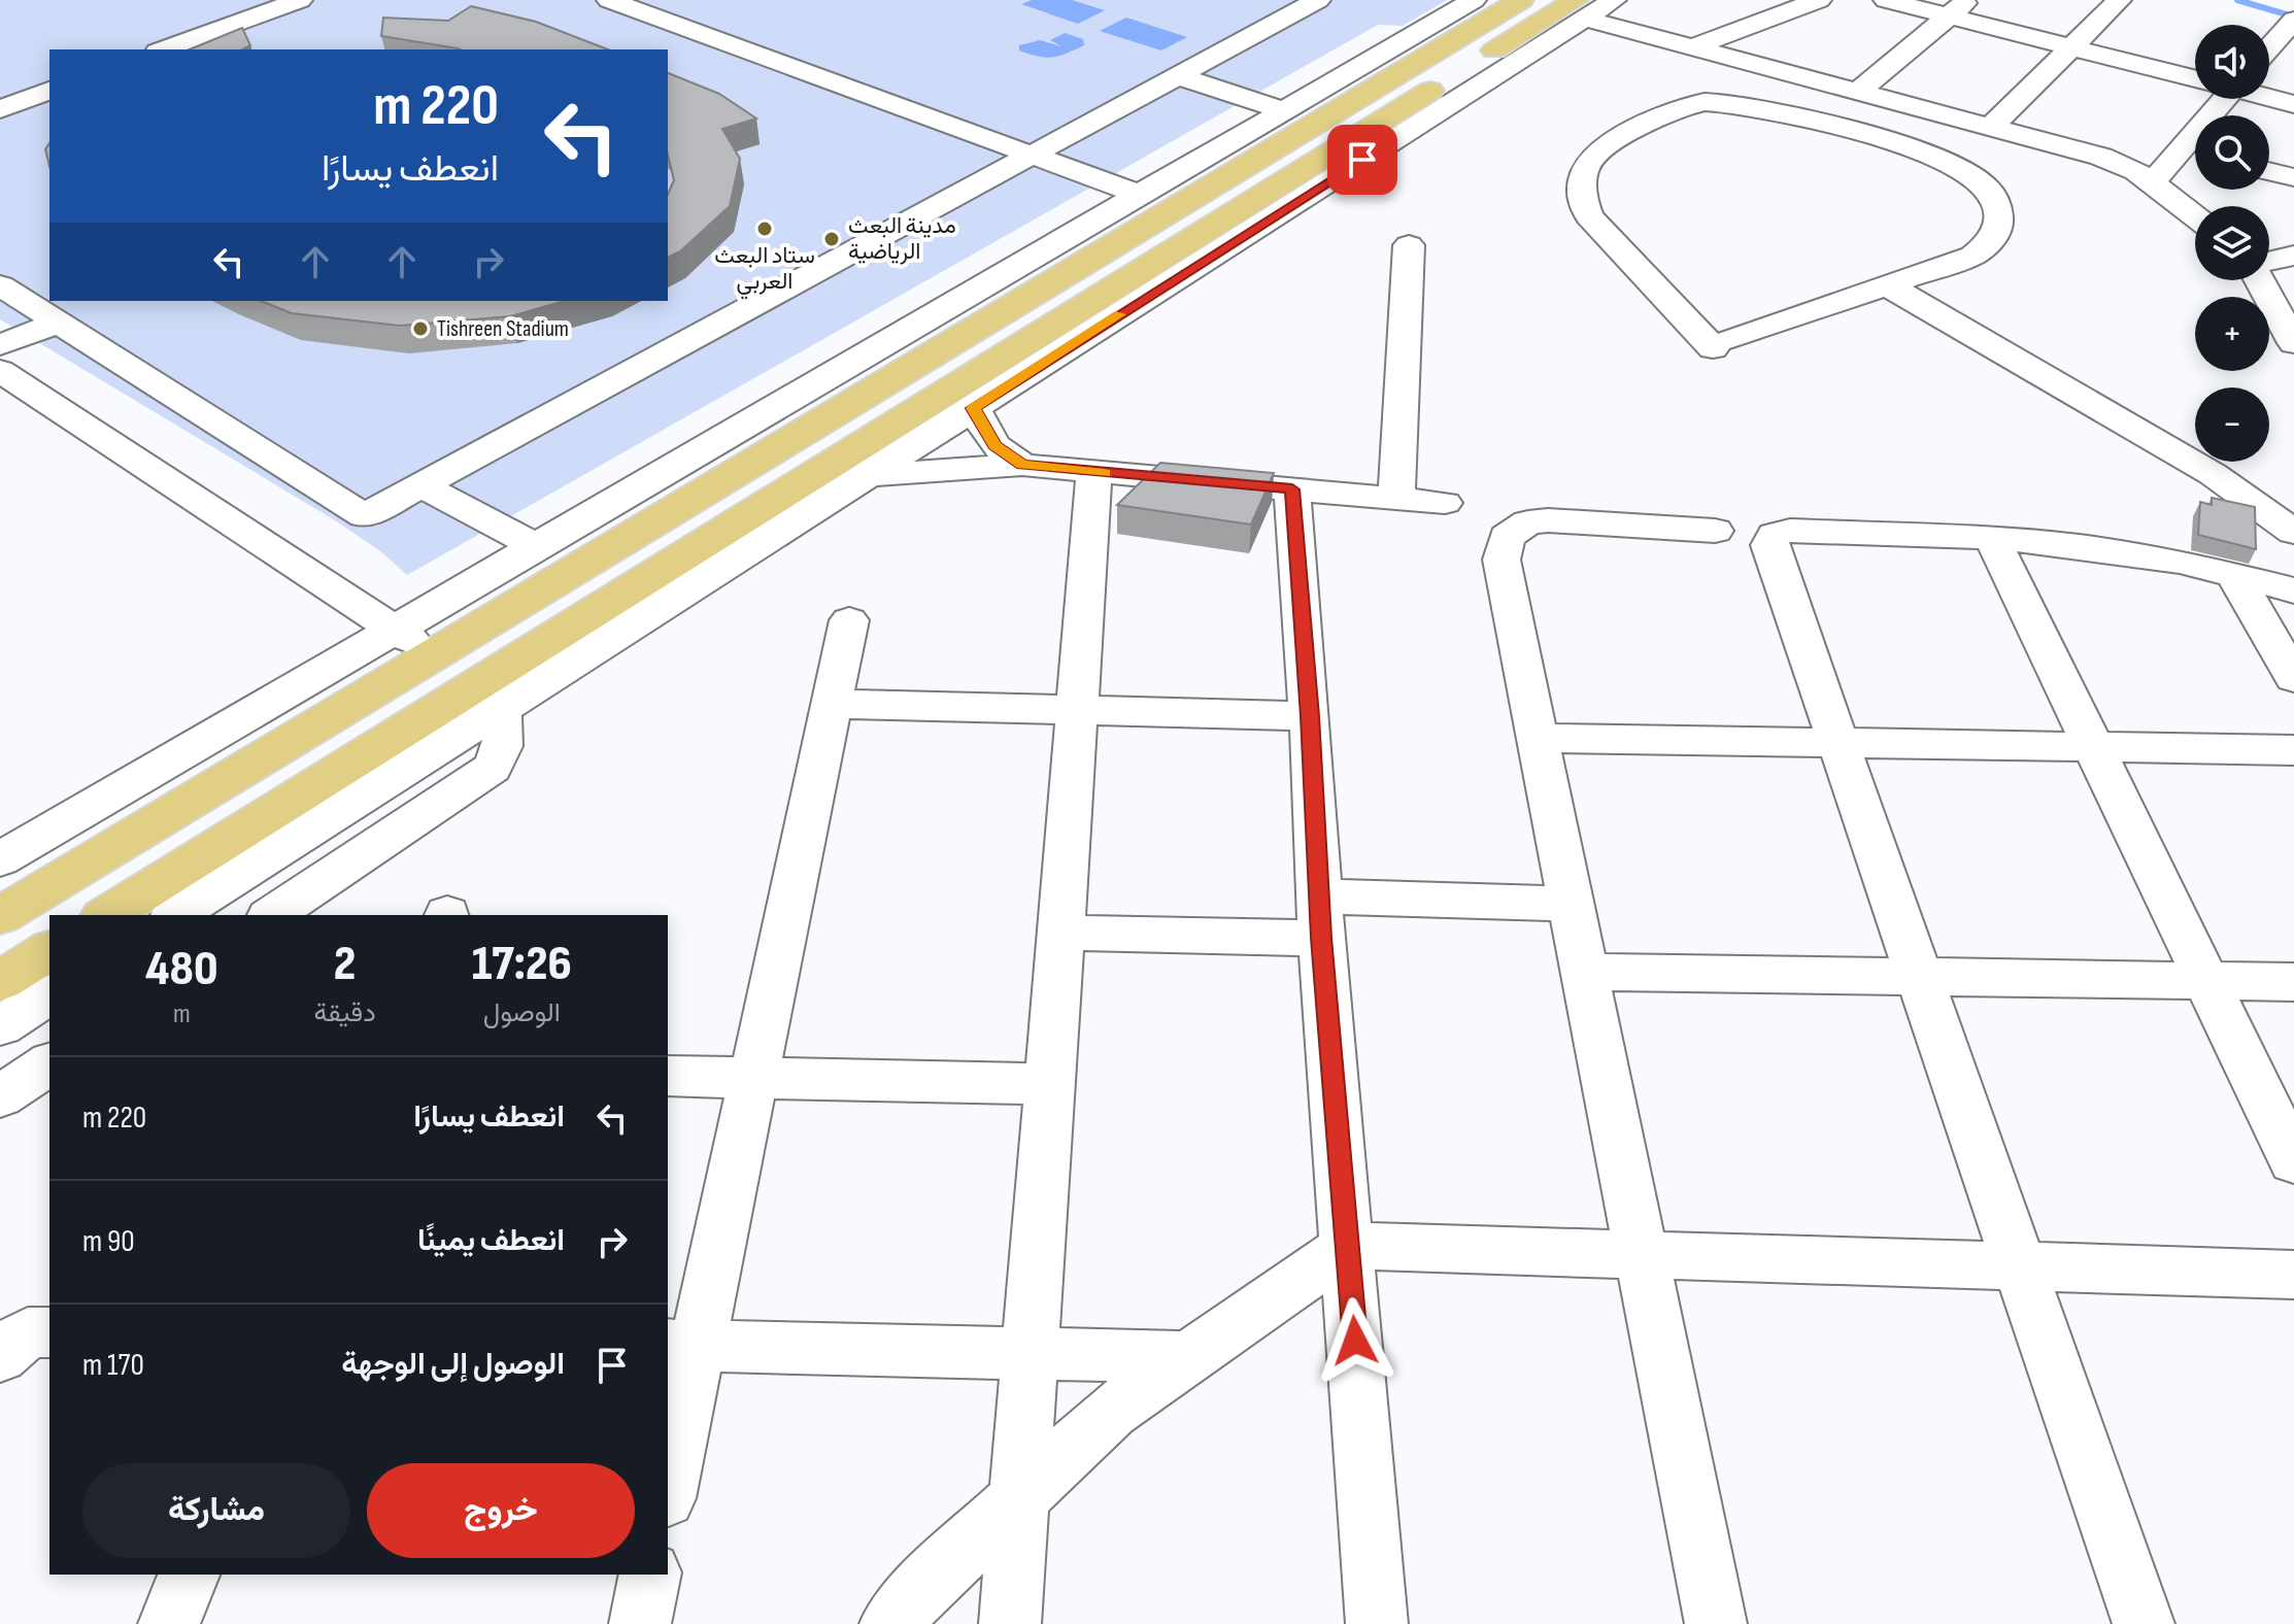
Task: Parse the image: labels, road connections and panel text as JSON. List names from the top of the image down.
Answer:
{
  "places": ["ستاد البعث العربي", "مدينة البعث الرياضية", "Tishreen Stadium"],
  "page": {
    "map_buttons": ["+", "−"],
    "turn": ["220 m", "انعطف يسارًا"],
    "eta": [
      "17:26",
      "الوصول",
      "2",
      "دقيقة",
      "480",
      "m"
    ],
    "list": [
      {
        "name": "انعطف يسارًا",
        "value": "220 m"
      },
      {
        "name": "انعطف يمينًا",
        "value": "90 m"
      },
      {
        "name": "الوصول إلى الوجهة",
        "value": "170 m"
      }
    ],
    "buttons": ["خروج", "مشاركة"]
  }
}
